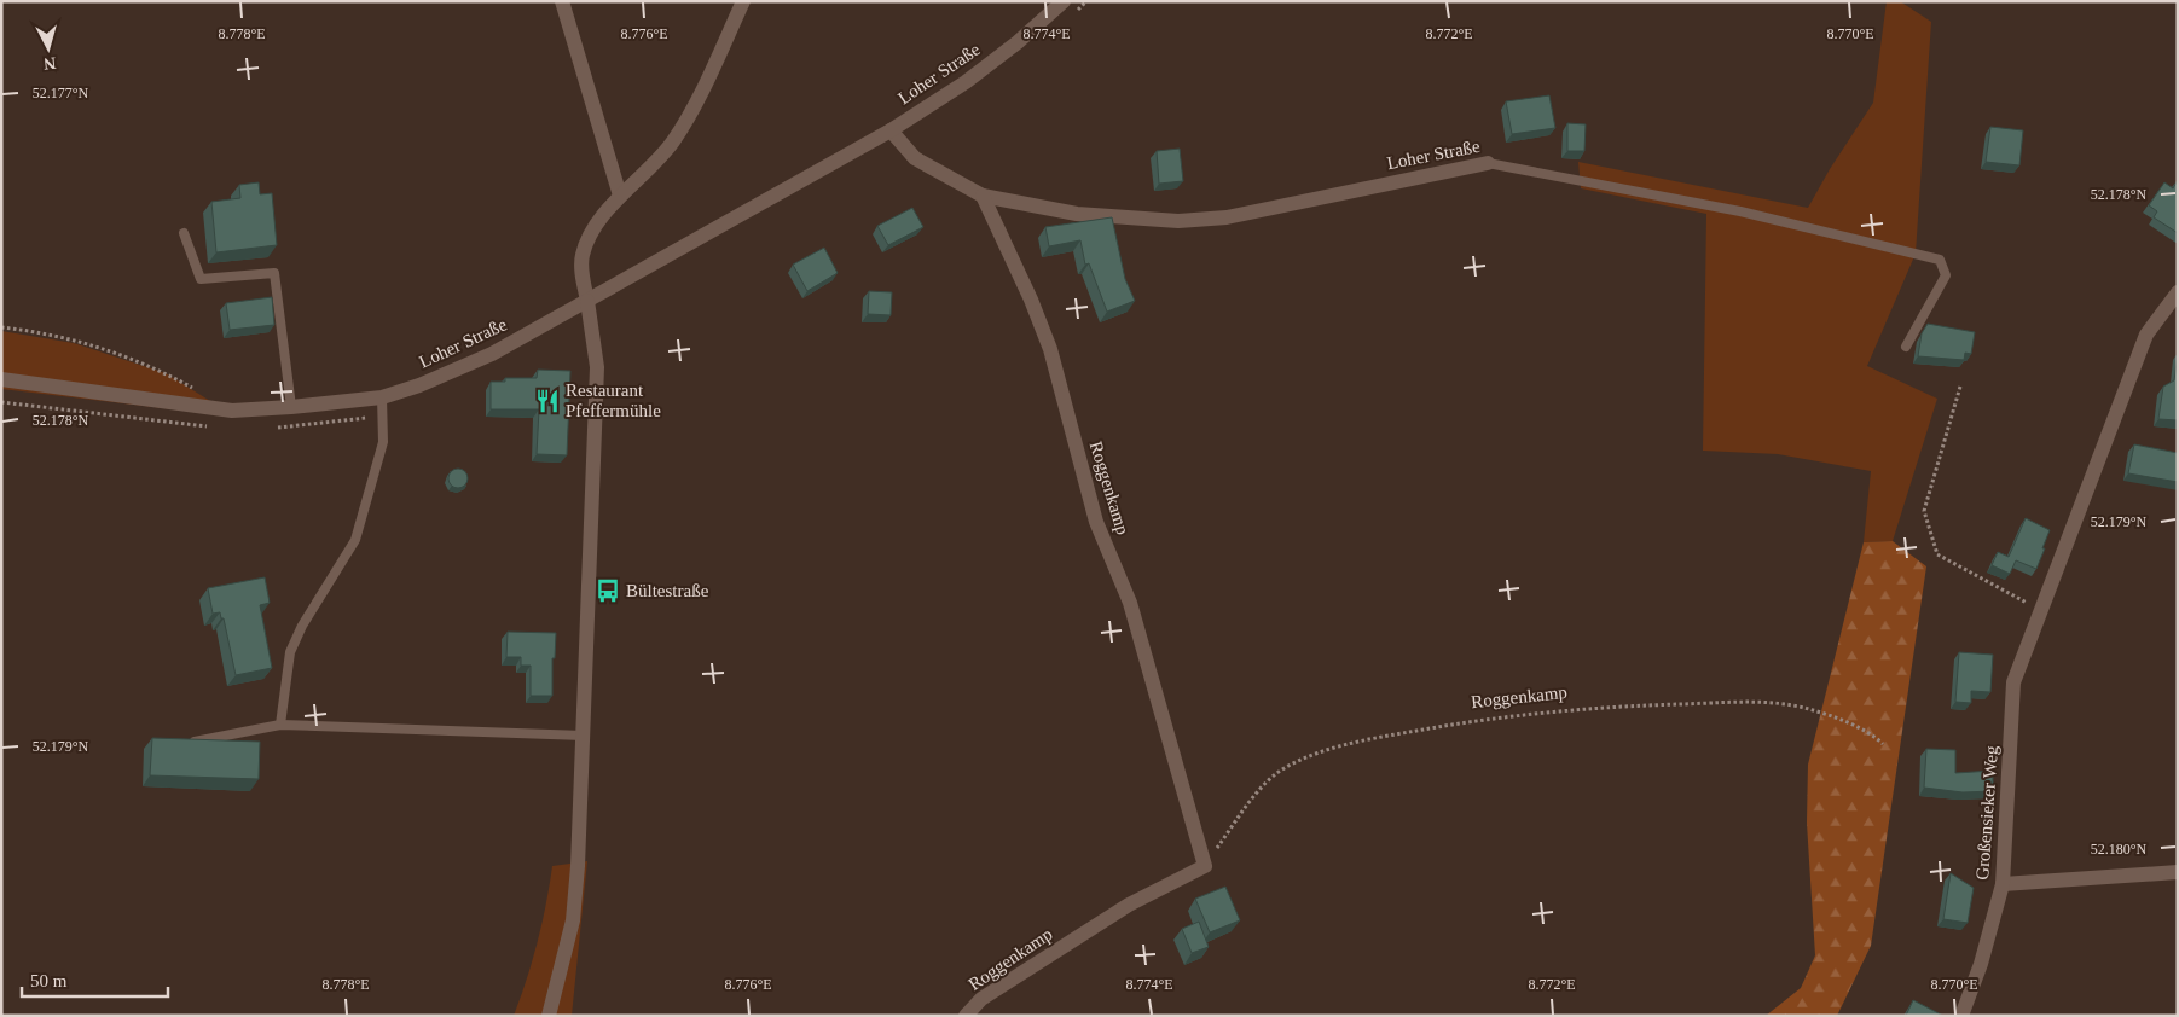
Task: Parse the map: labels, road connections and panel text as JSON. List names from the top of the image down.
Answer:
{
  "streets": {
    "street": ["Loher Straße", "Roggenkamp", "Großensieker Weg"]
  },
  "crossings": [
    ["Loher Straße", "Roggenkamp"]
  ],
  "places": {
    "restaurant": ["Restaurant Pfeffermühle"],
    "bus stop": ["Bültestraße"]
  },
  "scale_bar": "50 m",
  "north": "bottom",
  "coordinates": [
    "8.778°E",
    "8.776°E",
    "8.774°E",
    "8.772°E",
    "8.770°E",
    "52.177°N",
    "52.178°N",
    "52.179°N",
    "52.180°N"
  ]
}
